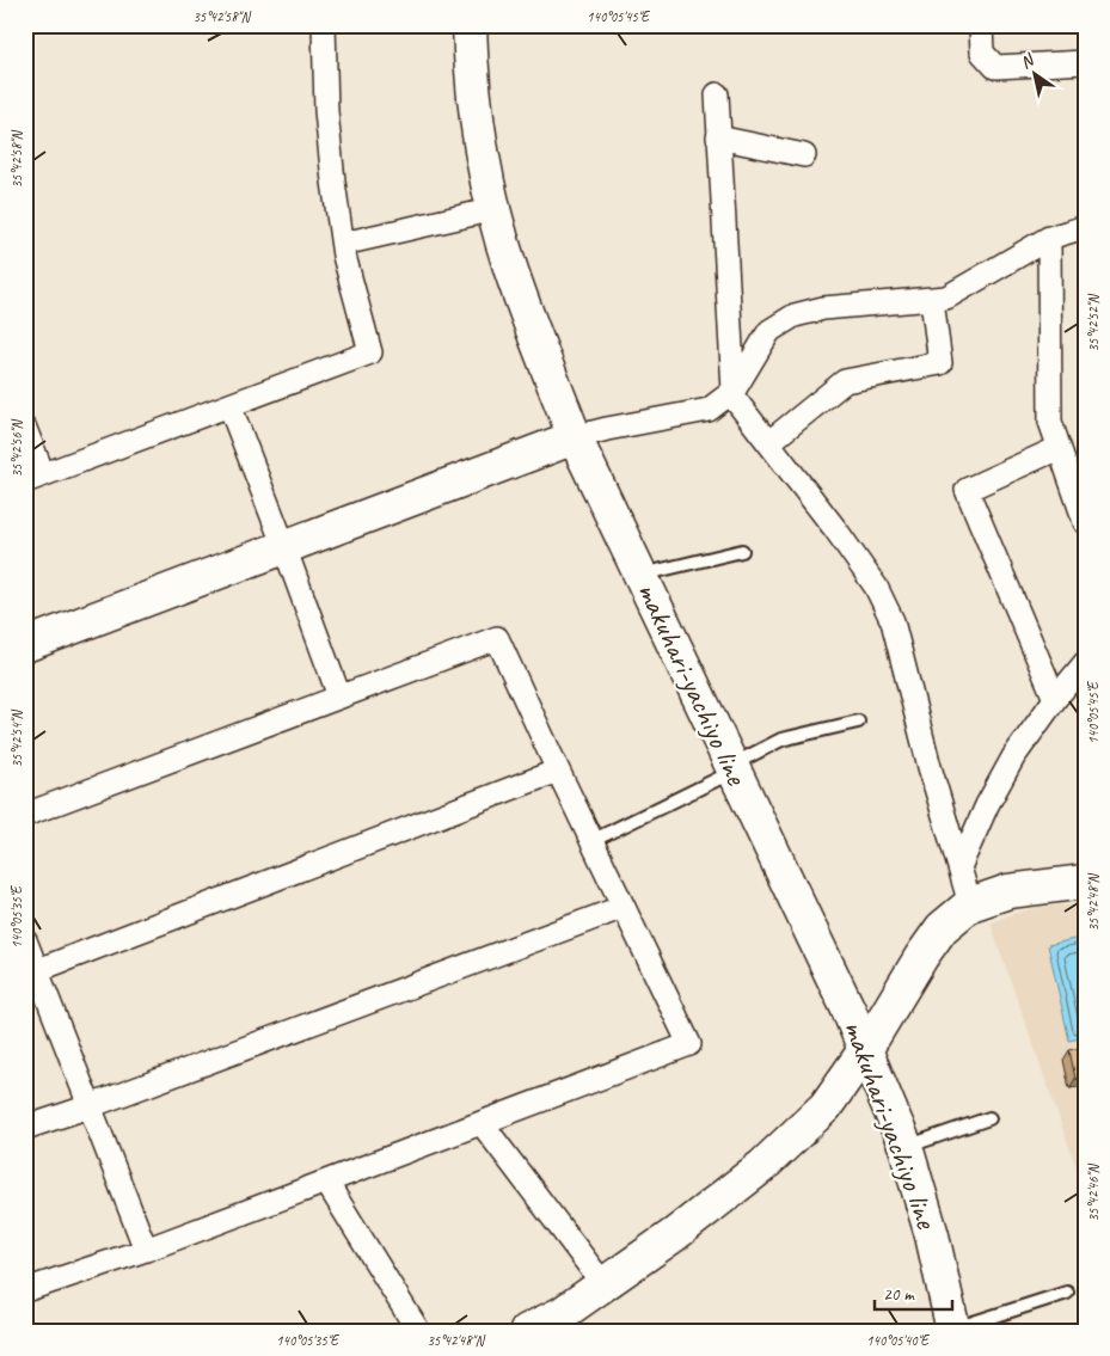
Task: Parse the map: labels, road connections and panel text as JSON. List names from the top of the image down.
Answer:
{
  "streets": {
    "main road": ["makuhari-yachiyo line"]
  },
  "scale_bar": "20 m",
  "north": "top left",
  "coordinates": [
    "35°42'58\"N",
    "140°05'45\"E",
    "35°42'52\"N",
    "35°42'56\"N",
    "35°42'54\"N",
    "35°42'48\"N",
    "140°05'35\"E",
    "35°42'46\"N",
    "140°05'40\"E"
  ]
}
